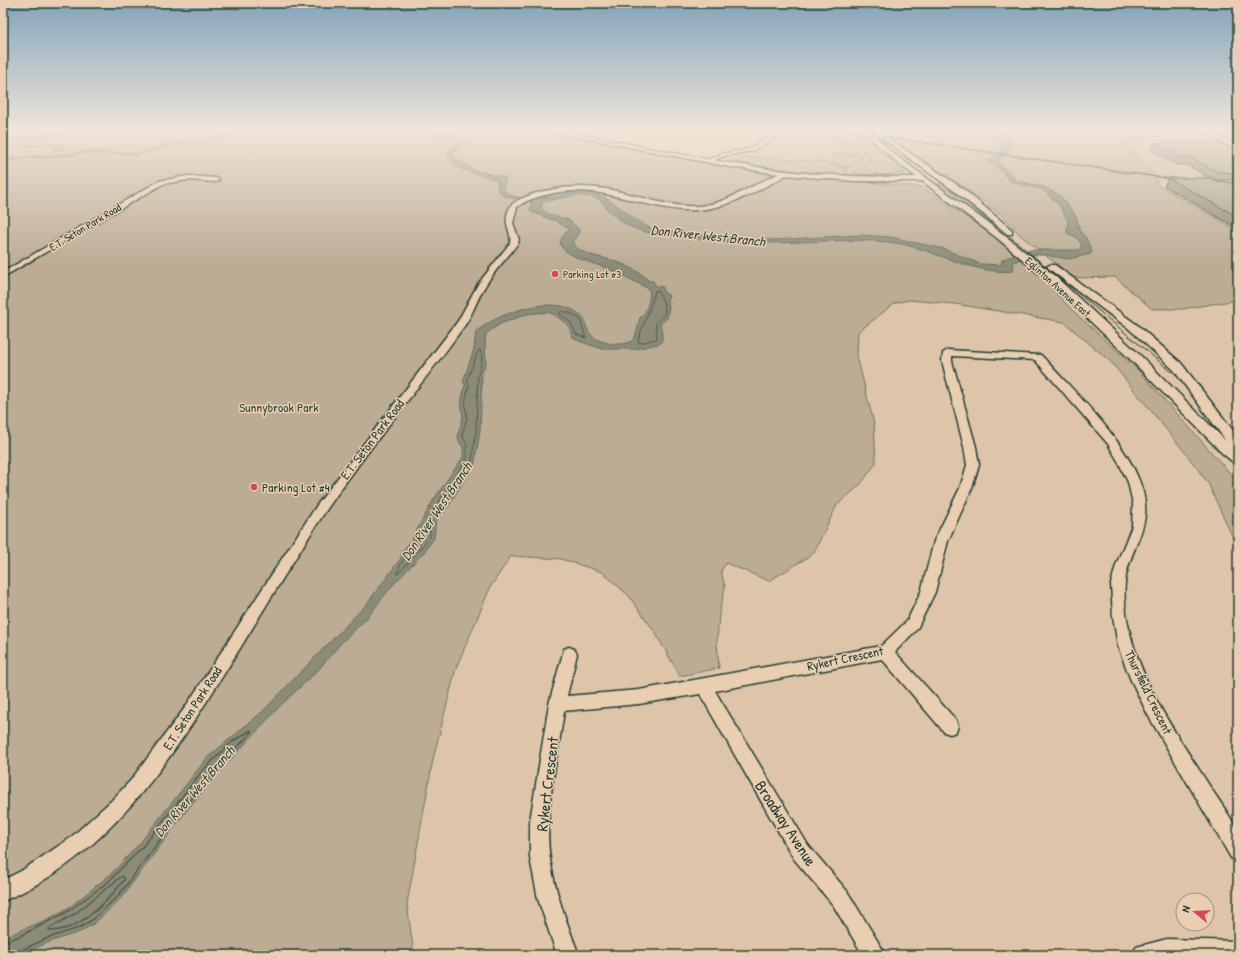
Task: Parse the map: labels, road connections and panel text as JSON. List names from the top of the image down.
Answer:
{
  "streets": {
    "main road": ["Eglinton Avenue East"],
    "street": [
      "E.T. Seton Park Road",
      "Rykert Crescent",
      "Thursfield Crescent",
      "Broadway Avenue"
    ]
  },
  "crossings": [
    ["Rykert Crescent", "Thursfield Crescent"],
    ["Rykert Crescent", "Broadway Avenue"]
  ],
  "water": ["Don River West Branch"],
  "parks": ["Sunnybrook Park"],
  "places": ["Parking Lot #3", "Parking Lot #4"],
  "north": "left"
}
